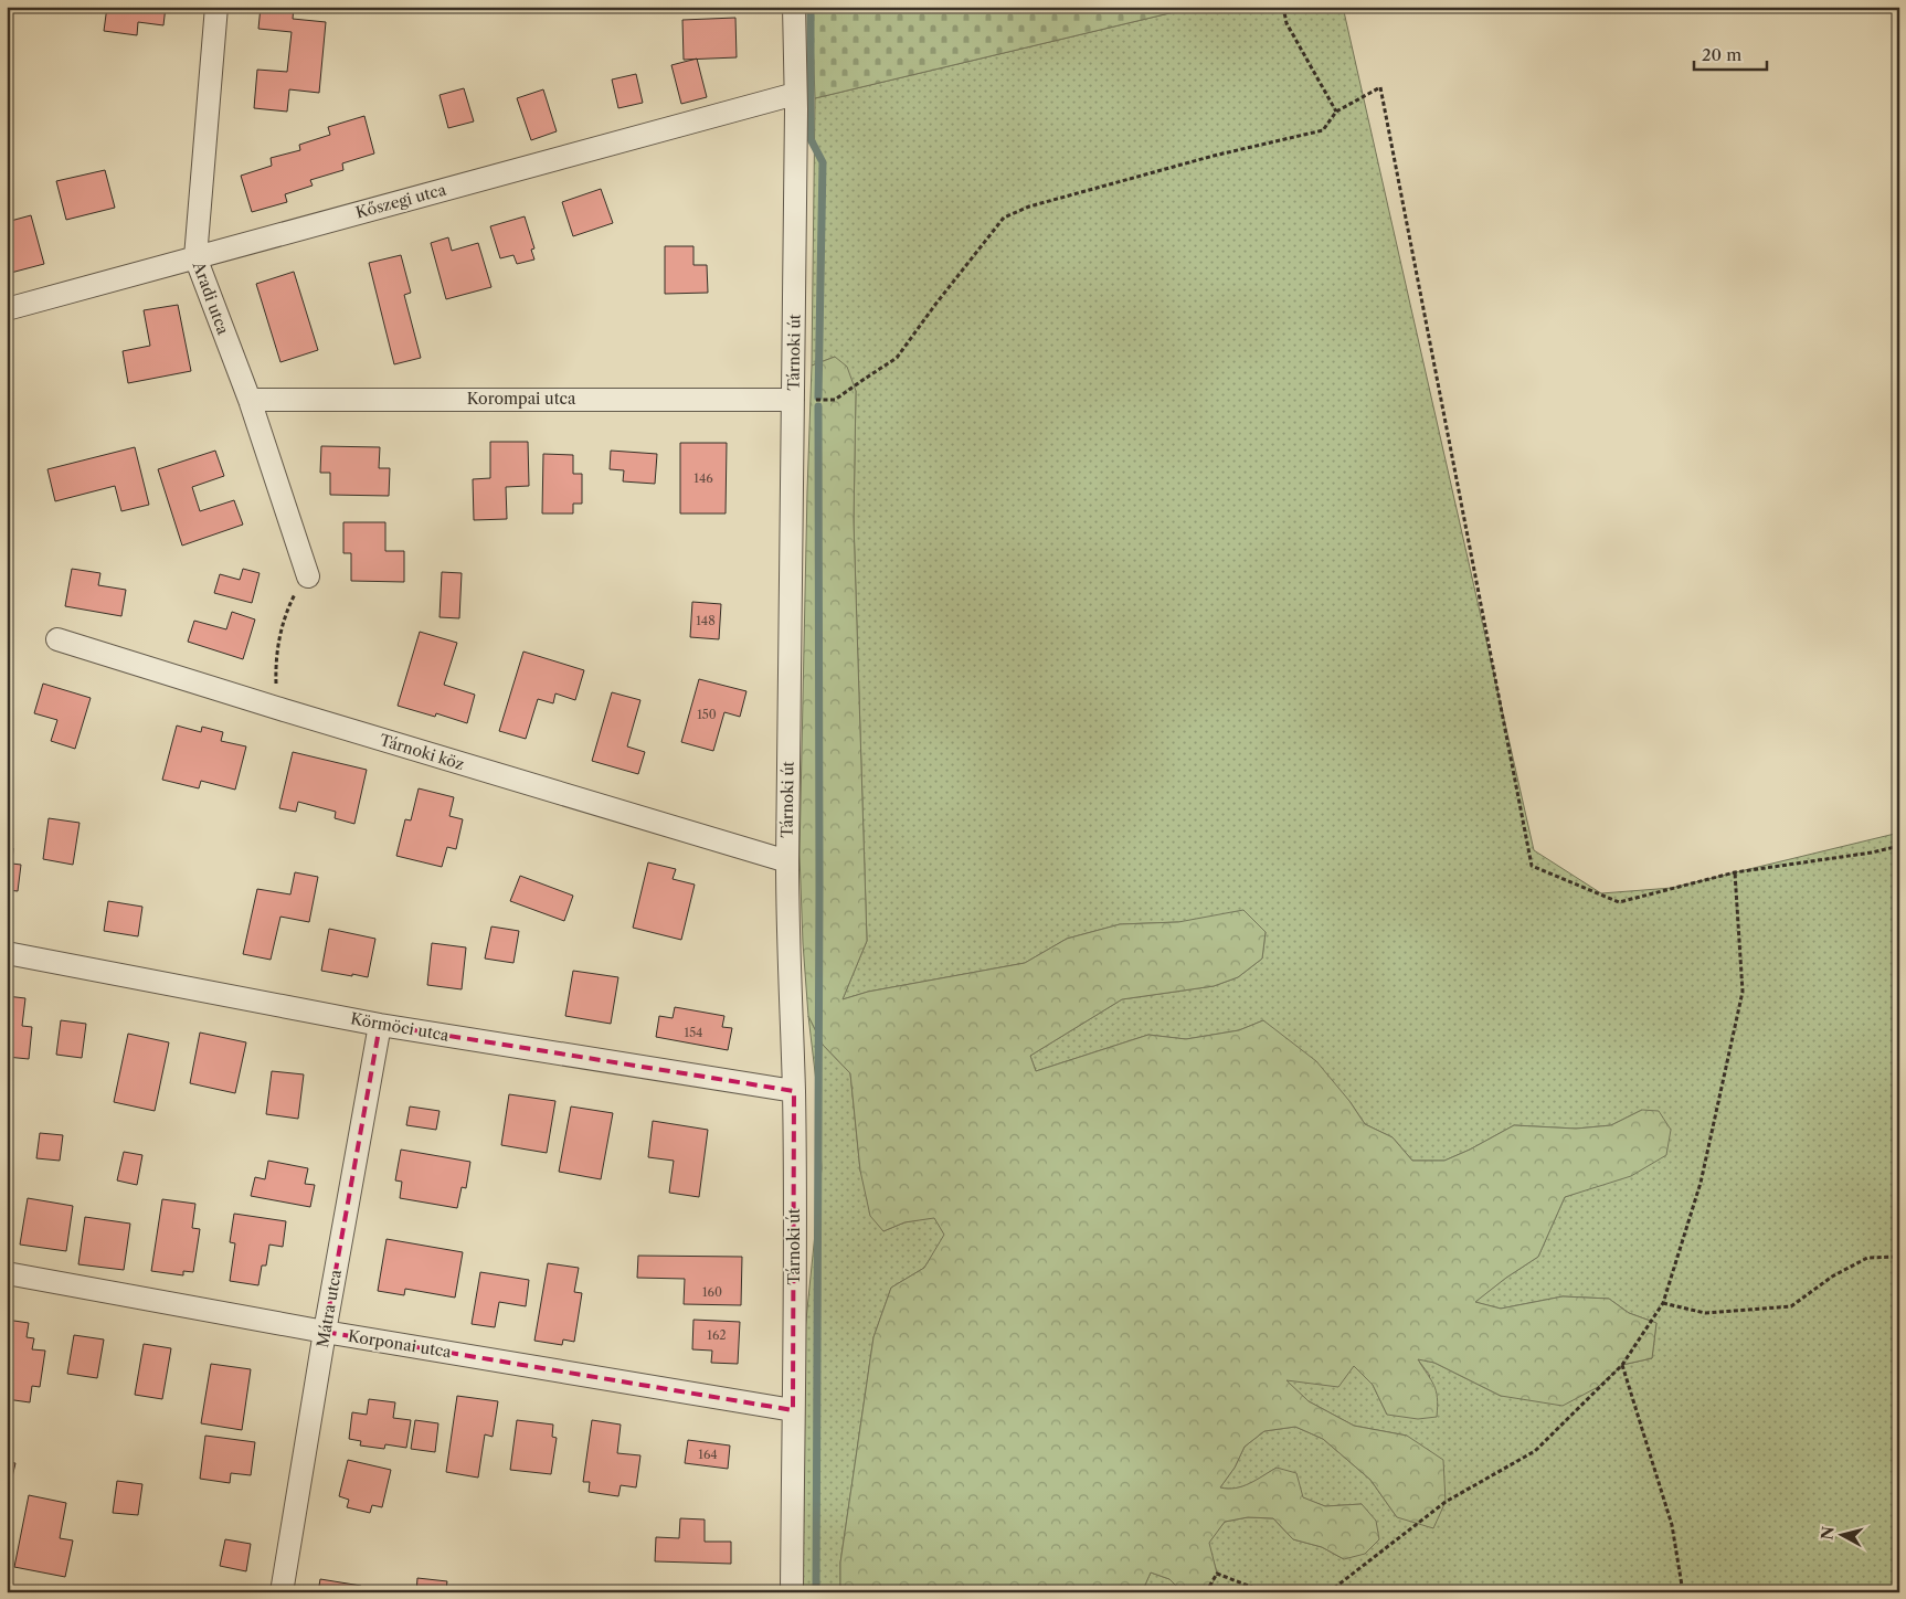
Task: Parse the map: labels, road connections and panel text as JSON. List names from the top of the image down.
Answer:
{
  "streets": {
    "street": [
      "Kőszegi utca",
      "Aradi utca",
      "Tárnoki út",
      "Korompai utca",
      "Tárnoki köz",
      "Körmöci utca",
      "Mátra utca",
      "Korponai utca"
    ]
  },
  "crossings": [
    ["Kőszegi utca", "Aradi utca"],
    ["Kőszegi utca", "Tárnoki út"],
    ["Aradi utca", "Korompai utca"],
    ["Tárnoki út", "Korompai utca"],
    ["Tárnoki út", "Tárnoki köz"],
    ["Tárnoki út", "Körmöci utca"],
    ["Tárnoki út", "Korponai utca"],
    ["Körmöci utca", "Mátra utca"],
    ["Mátra utca", "Korponai utca"]
  ],
  "house_numbers": [
    "146",
    "148",
    "150",
    "154",
    "160",
    "162",
    "164"
  ],
  "scale_bar": "20 m",
  "north": "left"
}
